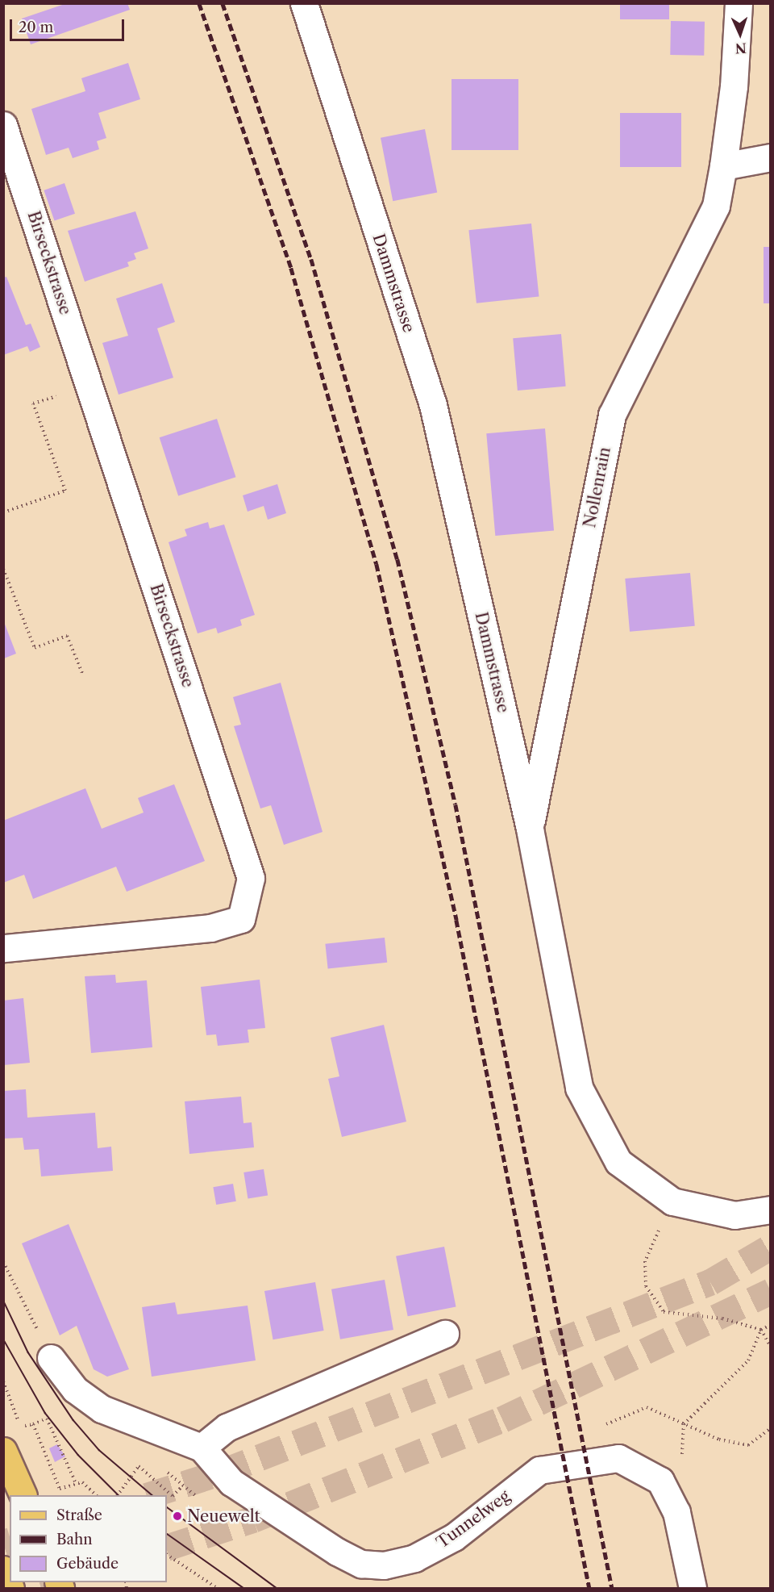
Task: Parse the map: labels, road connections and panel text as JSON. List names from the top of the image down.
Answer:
{
  "streets": {
    "street": [
      "Birseckstrasse",
      "Dammstrasse",
      "Nollenrain",
      "Tunnelweg"
    ]
  },
  "crossings": [
    ["Dammstrasse", "Nollenrain"]
  ],
  "places": ["Neuewelt"],
  "legend": ["Straße", "Bahn", "Gebäude"],
  "scale_bar": "20 m",
  "north": "bottom"
}
